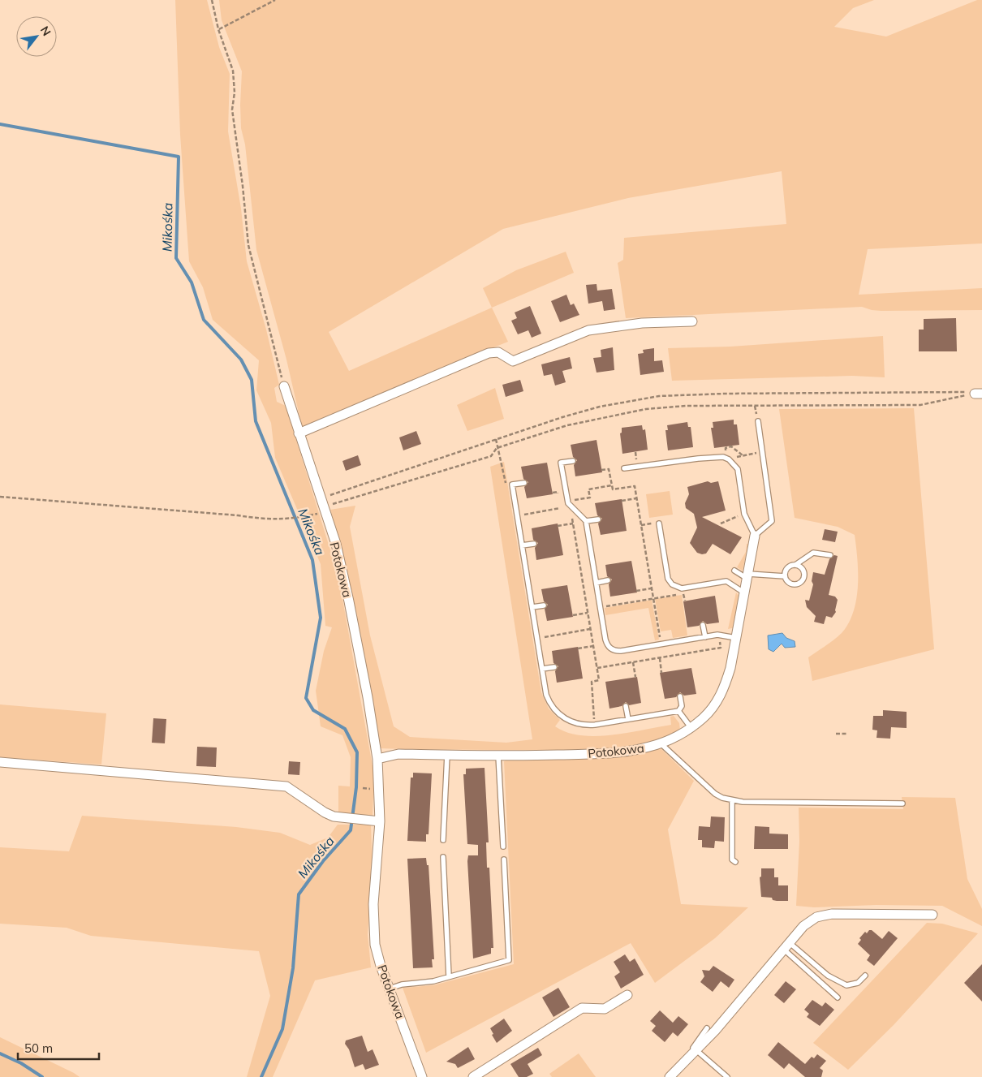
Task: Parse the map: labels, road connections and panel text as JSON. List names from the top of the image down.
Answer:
{
  "streets": {
    "street": ["Potokowa"]
  },
  "water": ["Mikośka"],
  "scale_bar": "50 m",
  "north": "top right"
}
